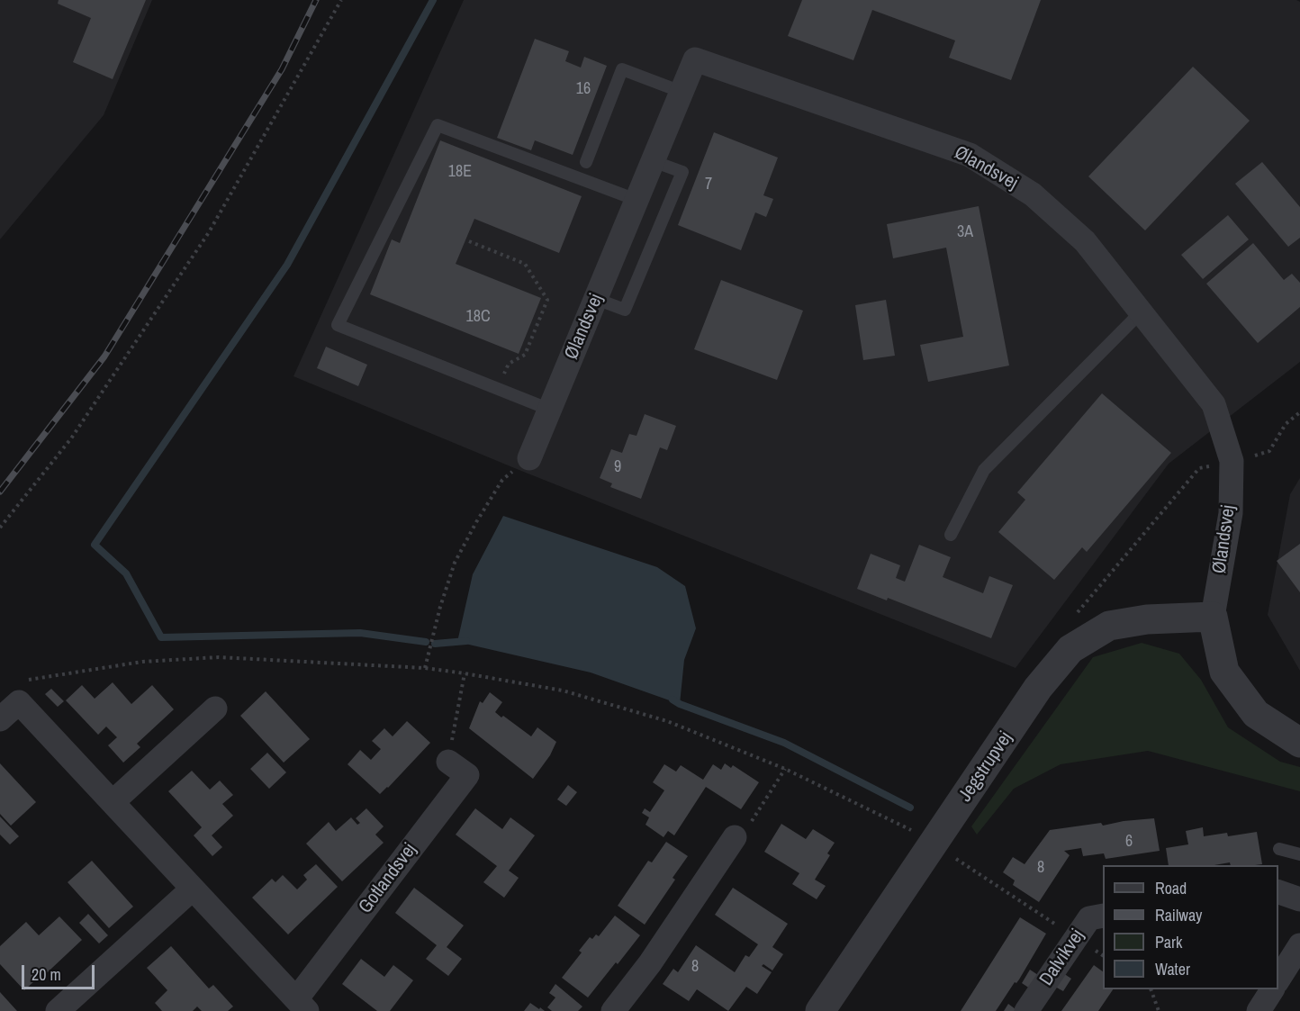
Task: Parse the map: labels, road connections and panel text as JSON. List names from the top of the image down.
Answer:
{
  "streets": {
    "street": [
      "Ølandsvej",
      "Jegstrupvej",
      "Gotlandsvej",
      "Dalvikvej"
    ]
  },
  "crossings": [
    ["Ølandsvej", "Jegstrupvej"]
  ],
  "house_numbers": [
    "16",
    "18E",
    "7",
    "3A",
    "18C",
    "9",
    "6",
    "8",
    "8"
  ],
  "legend": [
    "Road",
    "Railway",
    "Park",
    "Water"
  ],
  "scale_bar": "20 m"
}
